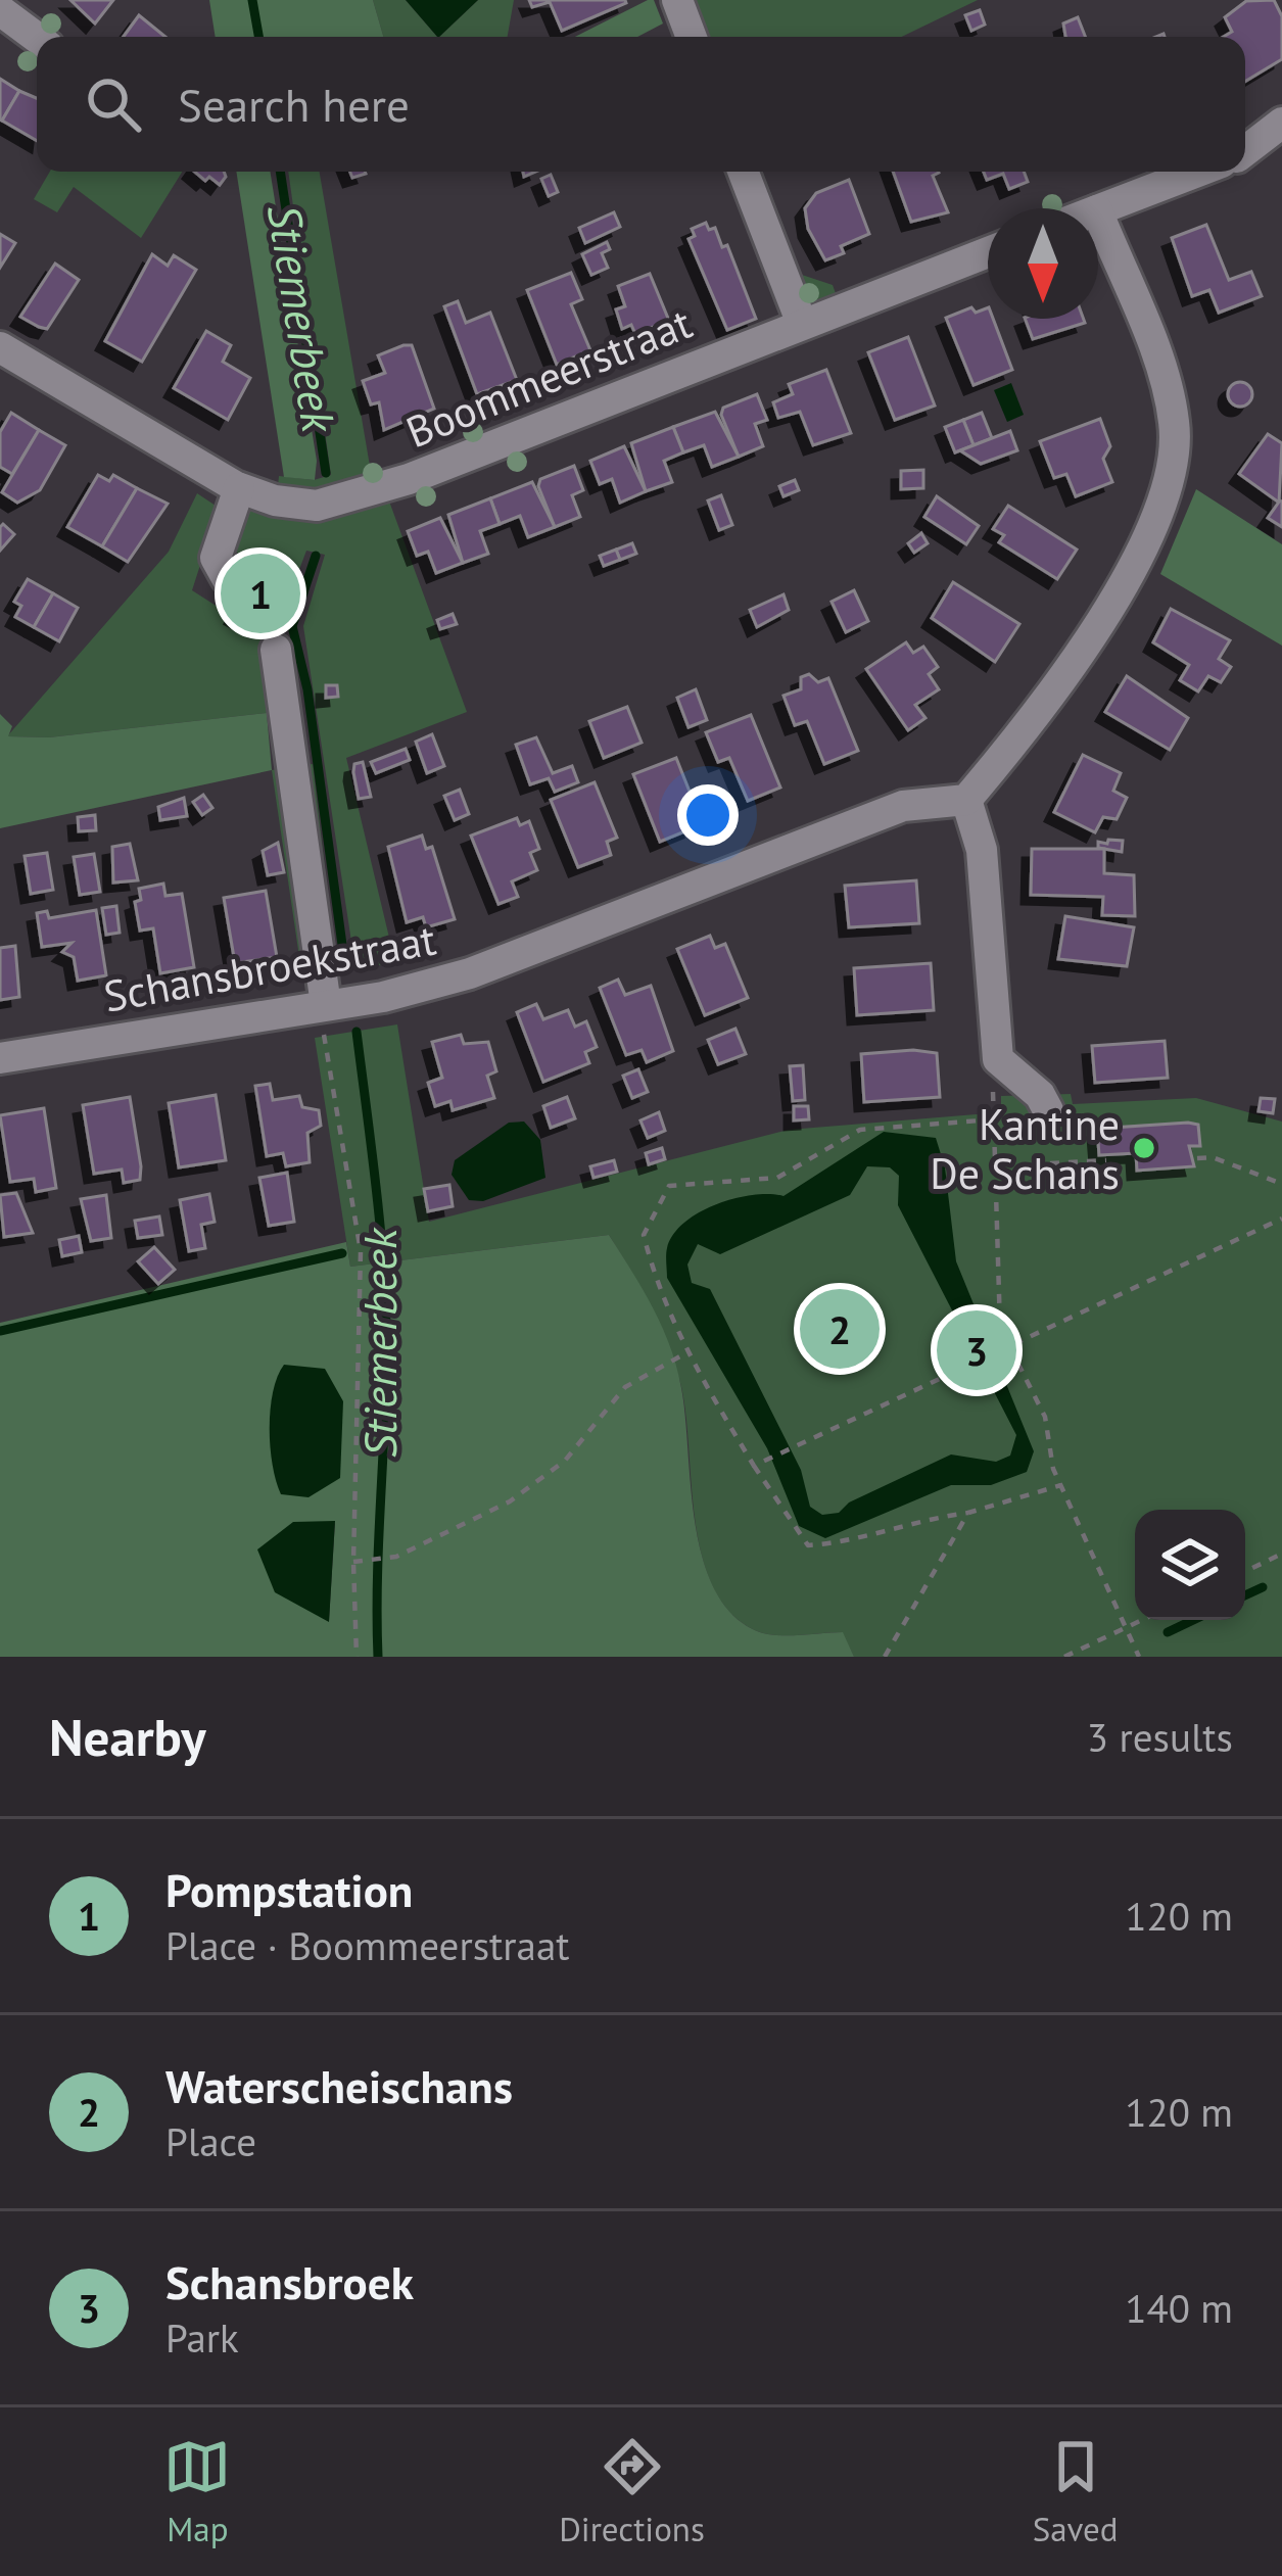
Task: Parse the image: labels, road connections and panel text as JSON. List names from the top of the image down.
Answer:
{
  "streets": {
    "street": ["Boommeerstraat", "Schansbroekstraat"]
  },
  "water": ["Stiemerbeek"],
  "places": ["Kantine De Schans"],
  "north": "bottom",
  "page": {
    "search": "Search here",
    "pins": ["1", "2", "3"],
    "heading": ["Nearby", "3 results"],
    "list": [
      {
        "mark": "1",
        "name": "Pompstation",
        "note": "Place · Boommeerstraat",
        "value": "120 m"
      },
      {
        "mark": "2",
        "name": "Waterscheischans",
        "note": "Place",
        "value": "120 m"
      },
      {
        "mark": "3",
        "name": "Schansbroek",
        "note": "Park",
        "value": "140 m"
      }
    ],
    "nav": ["Map", "Directions", "Saved"]
  }
}
